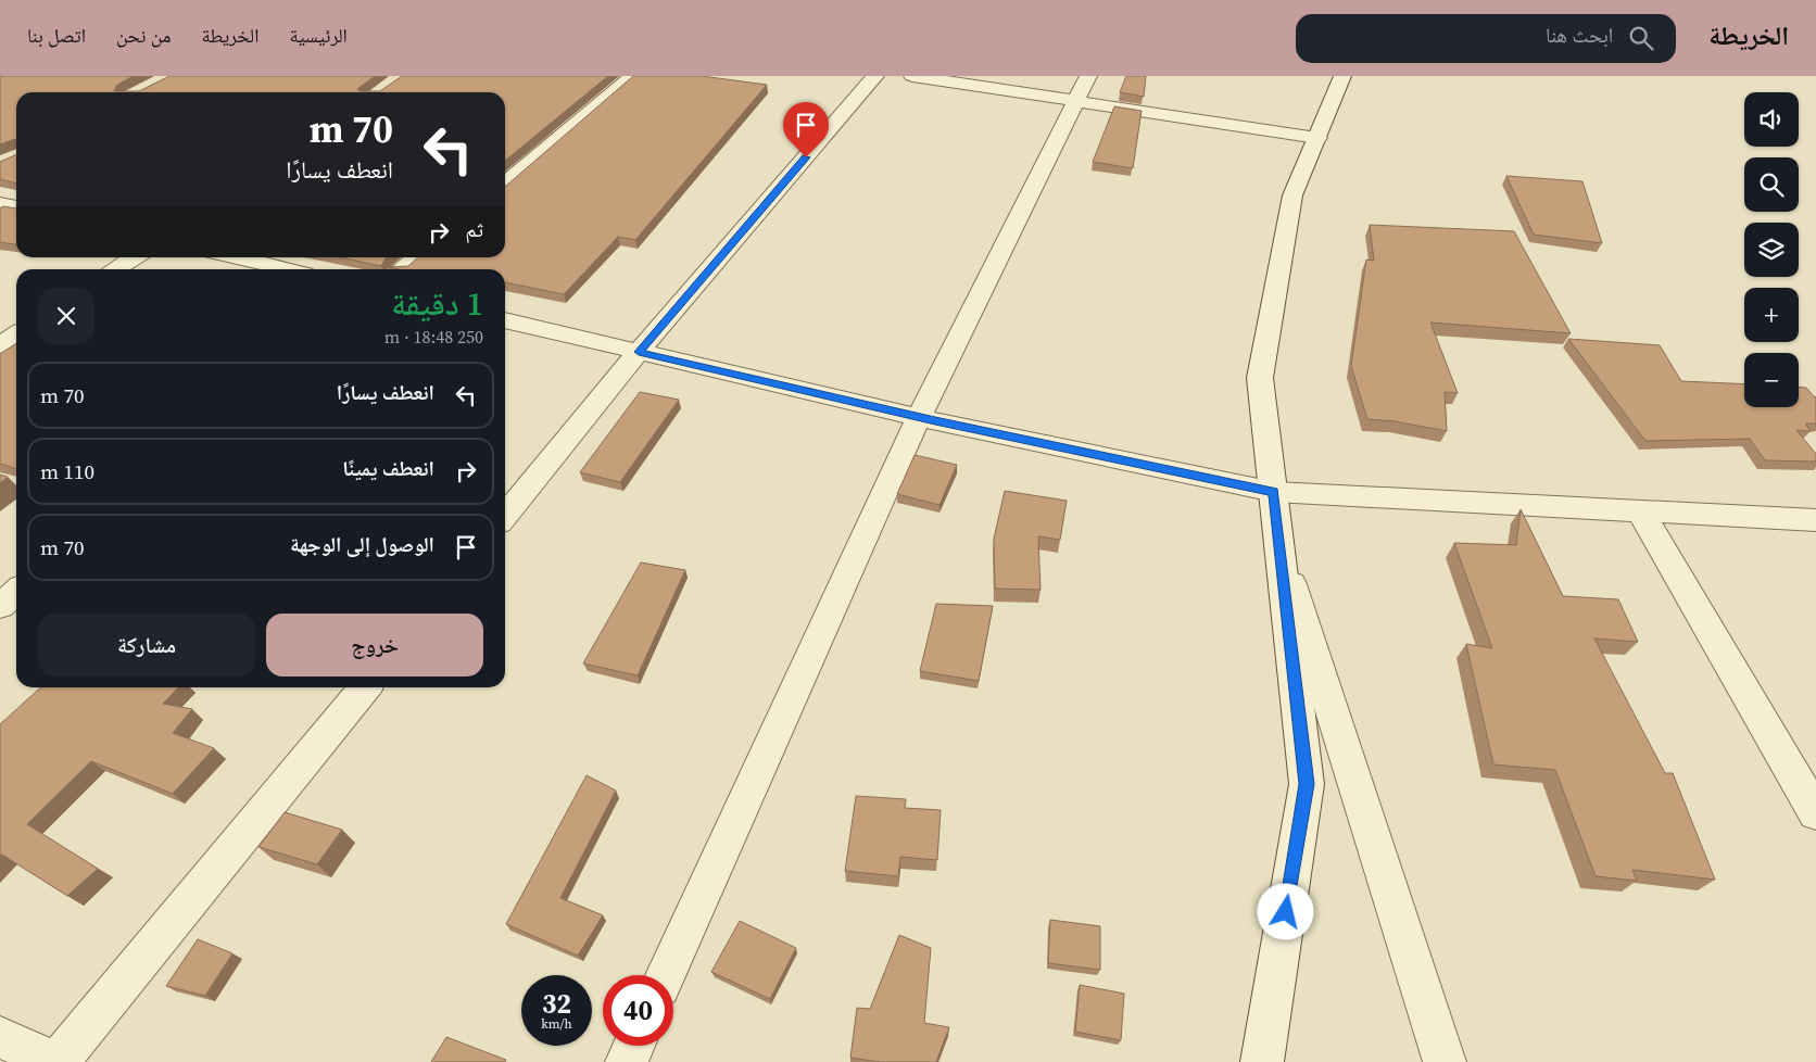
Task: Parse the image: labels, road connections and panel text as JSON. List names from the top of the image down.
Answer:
{
  "page": {
    "header": "الخريطة",
    "search": "ابحث هنا",
    "nav": [
      "الرئيسية",
      "الخريطة",
      "من نحن",
      "اتصل بنا"
    ],
    "map_buttons": ["+", "−"],
    "turn": ["70 m", "انعطف يسارًا"],
    "then": "ثم",
    "heading": ["1 دقيقة", "250 m · 18:48"],
    "list": [
      {
        "name": "انعطف يسارًا",
        "value": "70 m"
      },
      {
        "name": "انعطف يمينًا",
        "value": "110 m"
      },
      {
        "name": "الوصول إلى الوجهة",
        "value": "70 m"
      }
    ],
    "buttons": ["خروج", "مشاركة"],
    "speed": "32 km/h",
    "limit": "40"
  }
}
